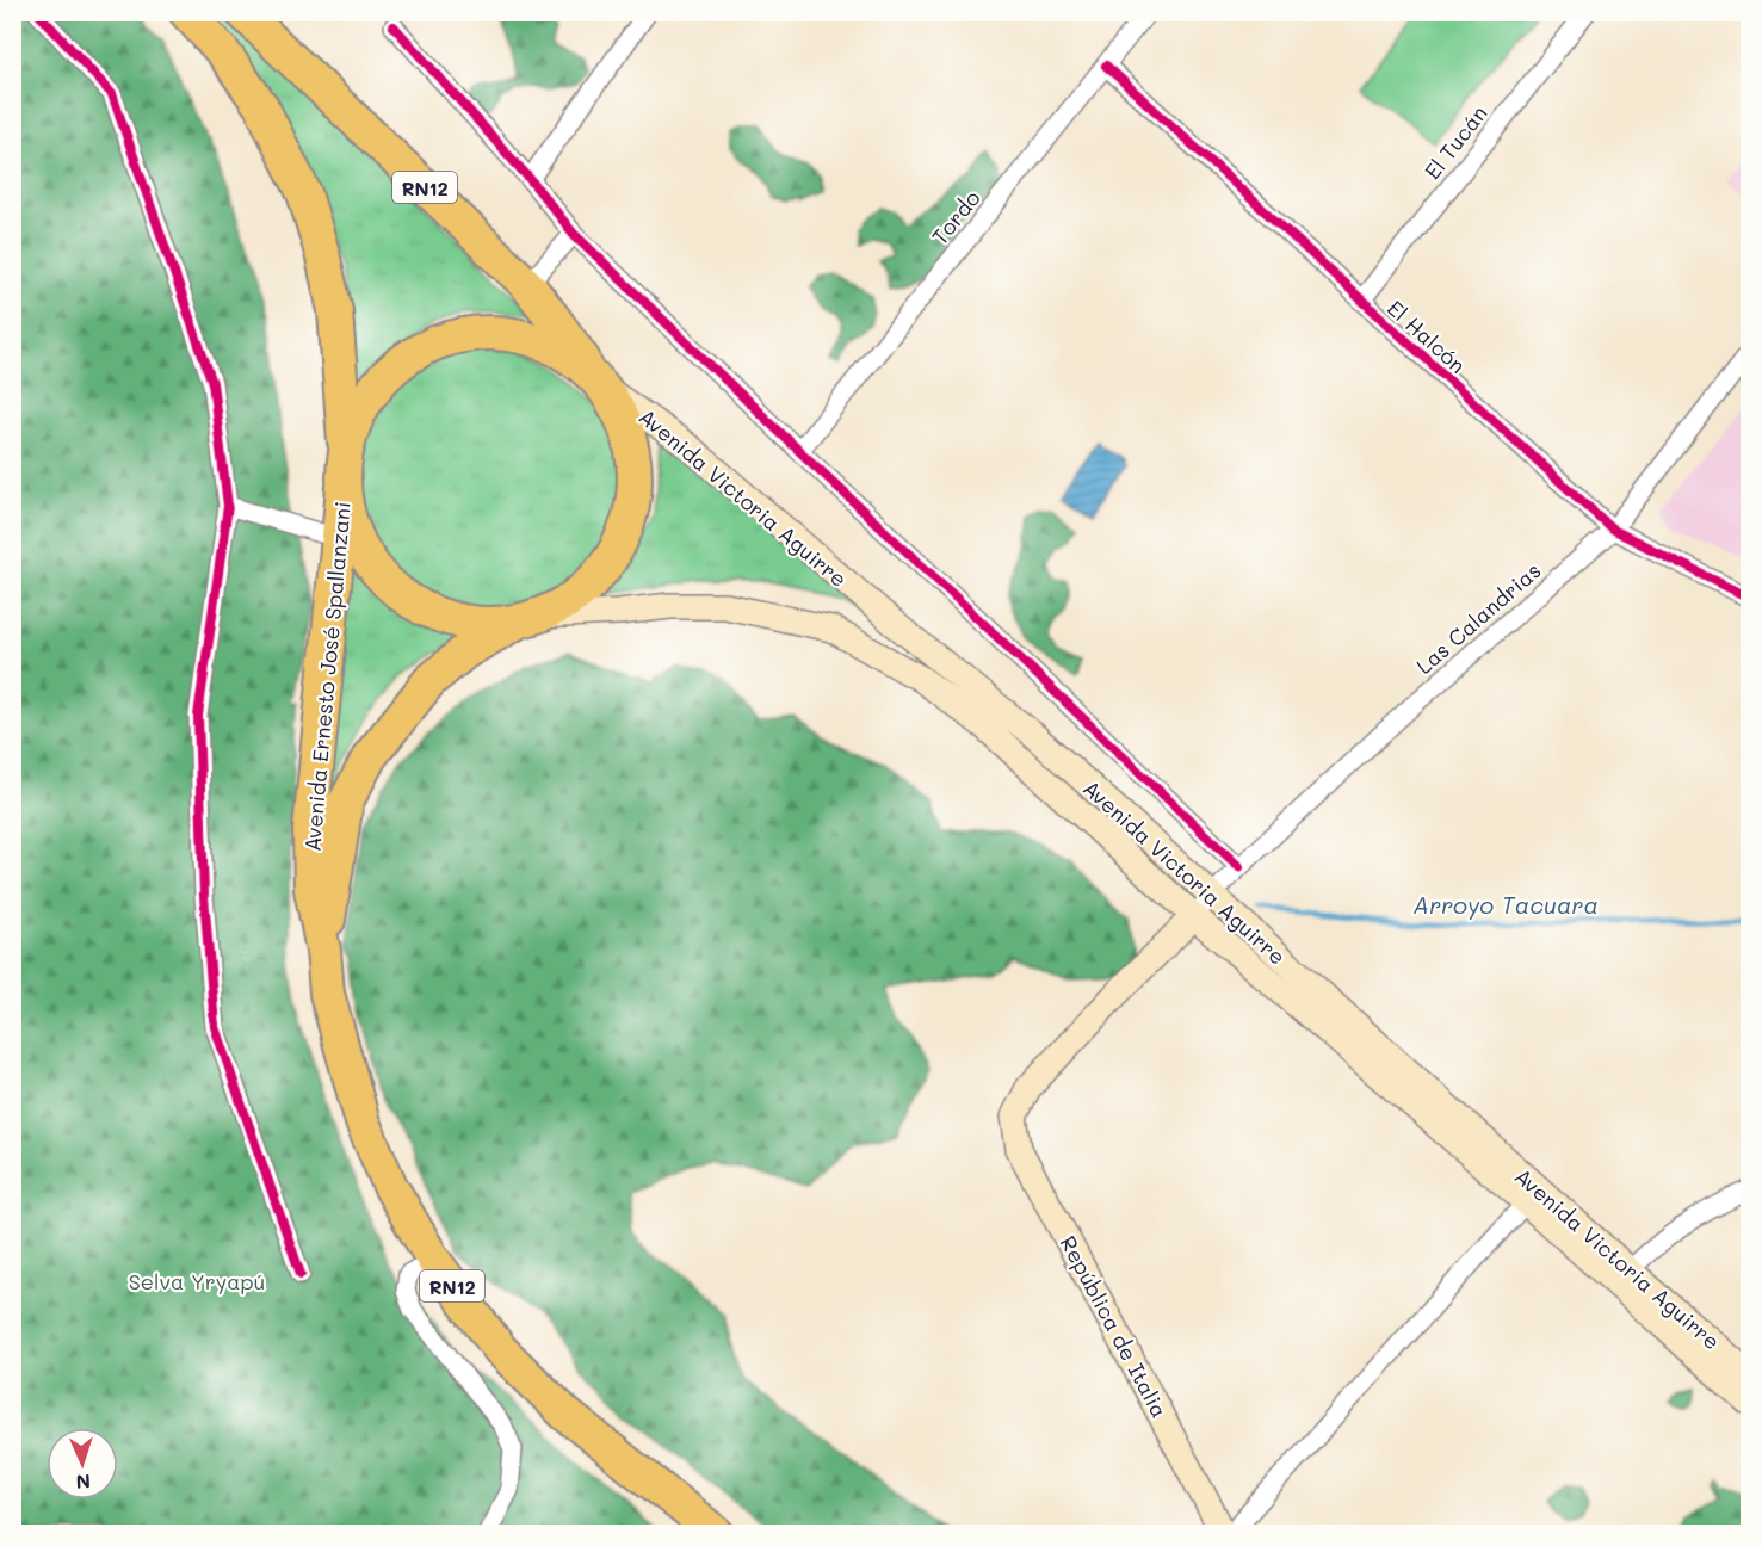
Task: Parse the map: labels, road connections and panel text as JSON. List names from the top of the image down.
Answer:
{
  "streets": {
    "highway": ["RN12", "Avenida Ernesto José Spallanzani"],
    "main road": ["Avenida Victoria Aguirre", "República de Italia"],
    "street": [
      "El Tucán",
      "Tordo",
      "El Halcón",
      "Las Calandrias"
    ]
  },
  "crossings": [
    ["El Tucán", "El Halcón"],
    ["RN12", "Avenida Victoria Aguirre"],
    ["RN12", "Avenida Ernesto José Spallanzani"],
    ["Tordo", "El Halcón"],
    ["El Halcón", "Las Calandrias"],
    ["Avenida Victoria Aguirre", "Las Calandrias"],
    ["Avenida Victoria Aguirre", "Avenida Ernesto José Spallanzani"],
    ["Avenida Victoria Aguirre", "República de Italia"],
    ["Las Calandrias", "República de Italia"]
  ],
  "water": ["Arroyo Tacuara"],
  "parks": ["Selva Yryapú"],
  "north": "bottom"
}
